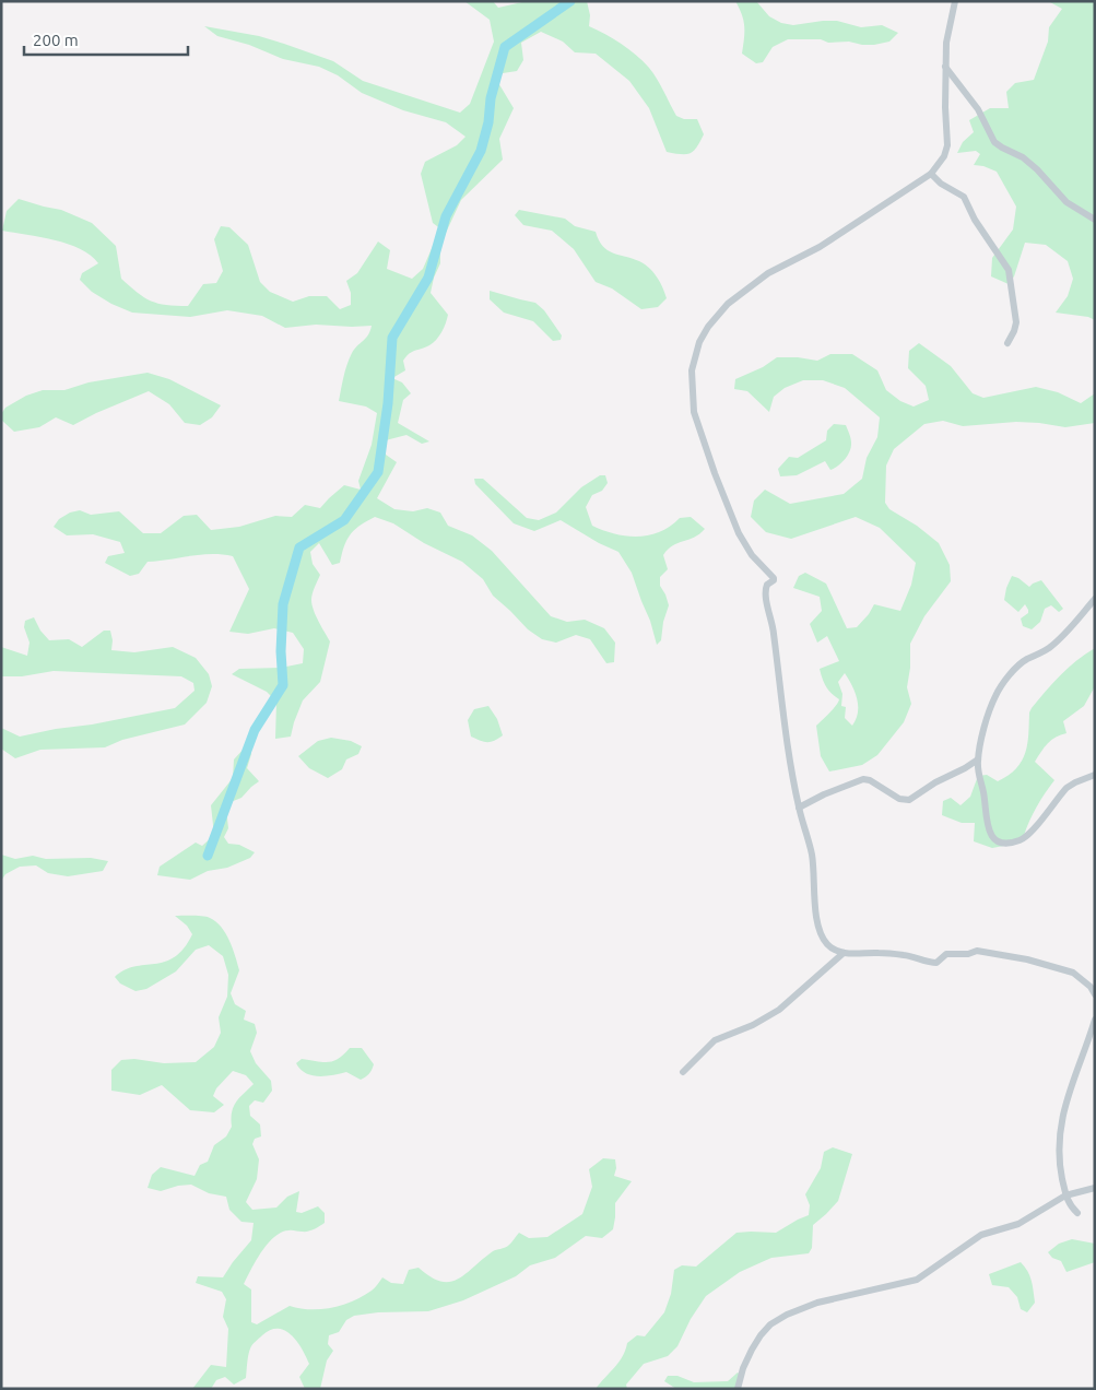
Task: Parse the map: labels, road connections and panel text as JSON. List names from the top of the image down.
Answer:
{
  "scale_bar": "200 m"
}
